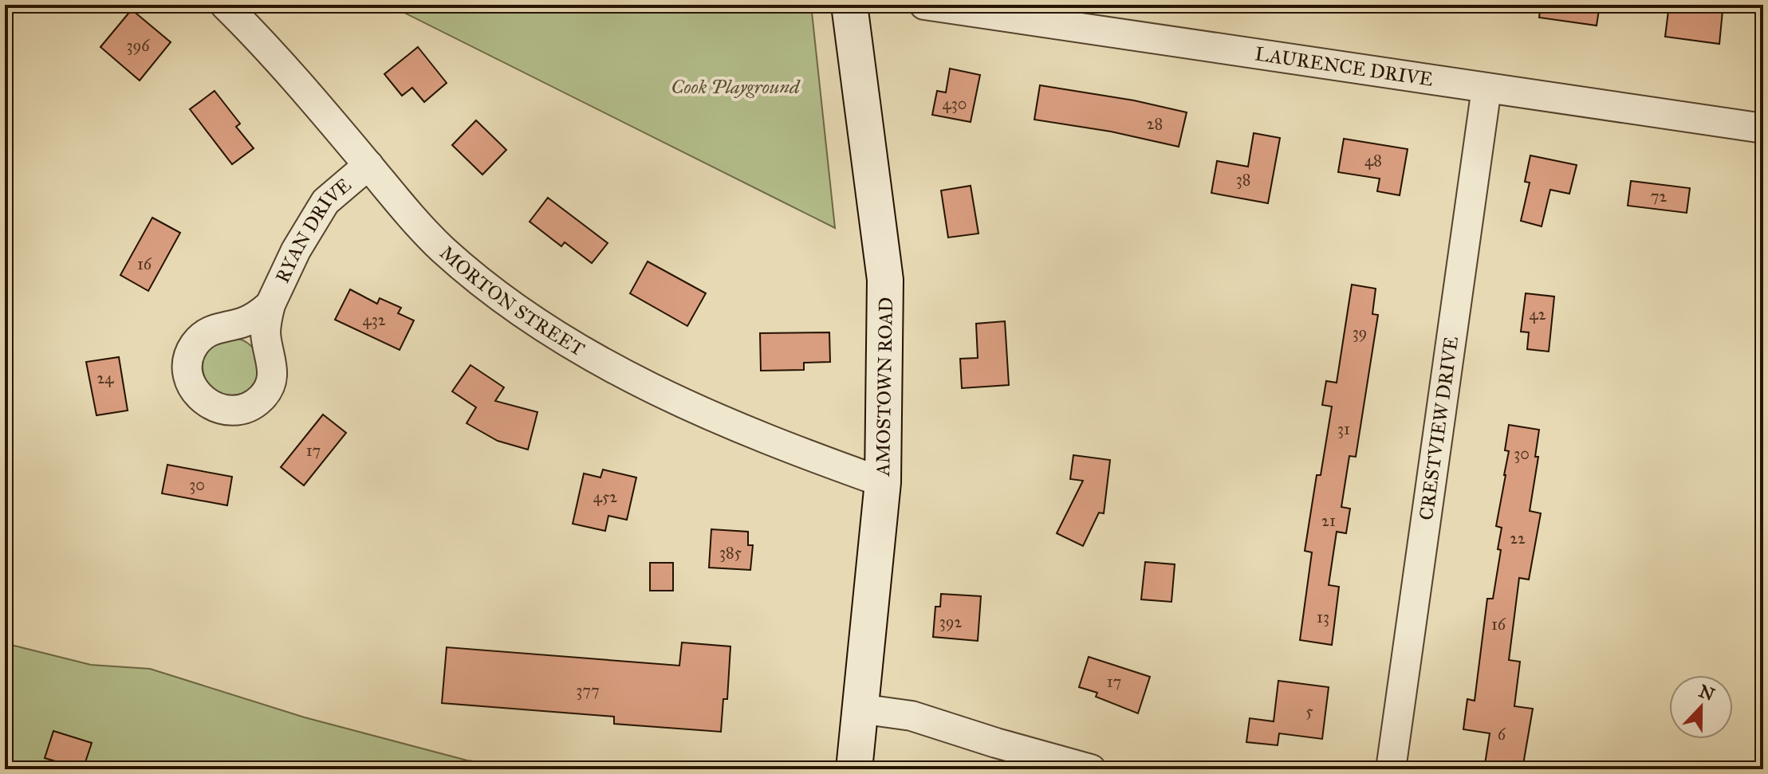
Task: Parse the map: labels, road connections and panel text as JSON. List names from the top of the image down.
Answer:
{
  "streets": {
    "street": [
      "LAURENCE DRIVE",
      "RYAN DRIVE",
      "MORTON STREET",
      "AMOSTOWN ROAD",
      "CRESTVIEW DRIVE"
    ]
  },
  "crossings": [
    ["LAURENCE DRIVE", "CRESTVIEW DRIVE"],
    ["RYAN DRIVE", "MORTON STREET"],
    ["MORTON STREET", "AMOSTOWN ROAD"]
  ],
  "parks": ["Cook Playground"],
  "house_numbers": [
    "396",
    "430",
    "28",
    "48",
    "38",
    "72",
    "16",
    "42",
    "432",
    "39",
    "24",
    "31",
    "17",
    "30",
    "30",
    "452",
    "21",
    "22",
    "385",
    "13",
    "392",
    "16",
    "17",
    "377",
    "5",
    "6"
  ],
  "north": "top"
}
